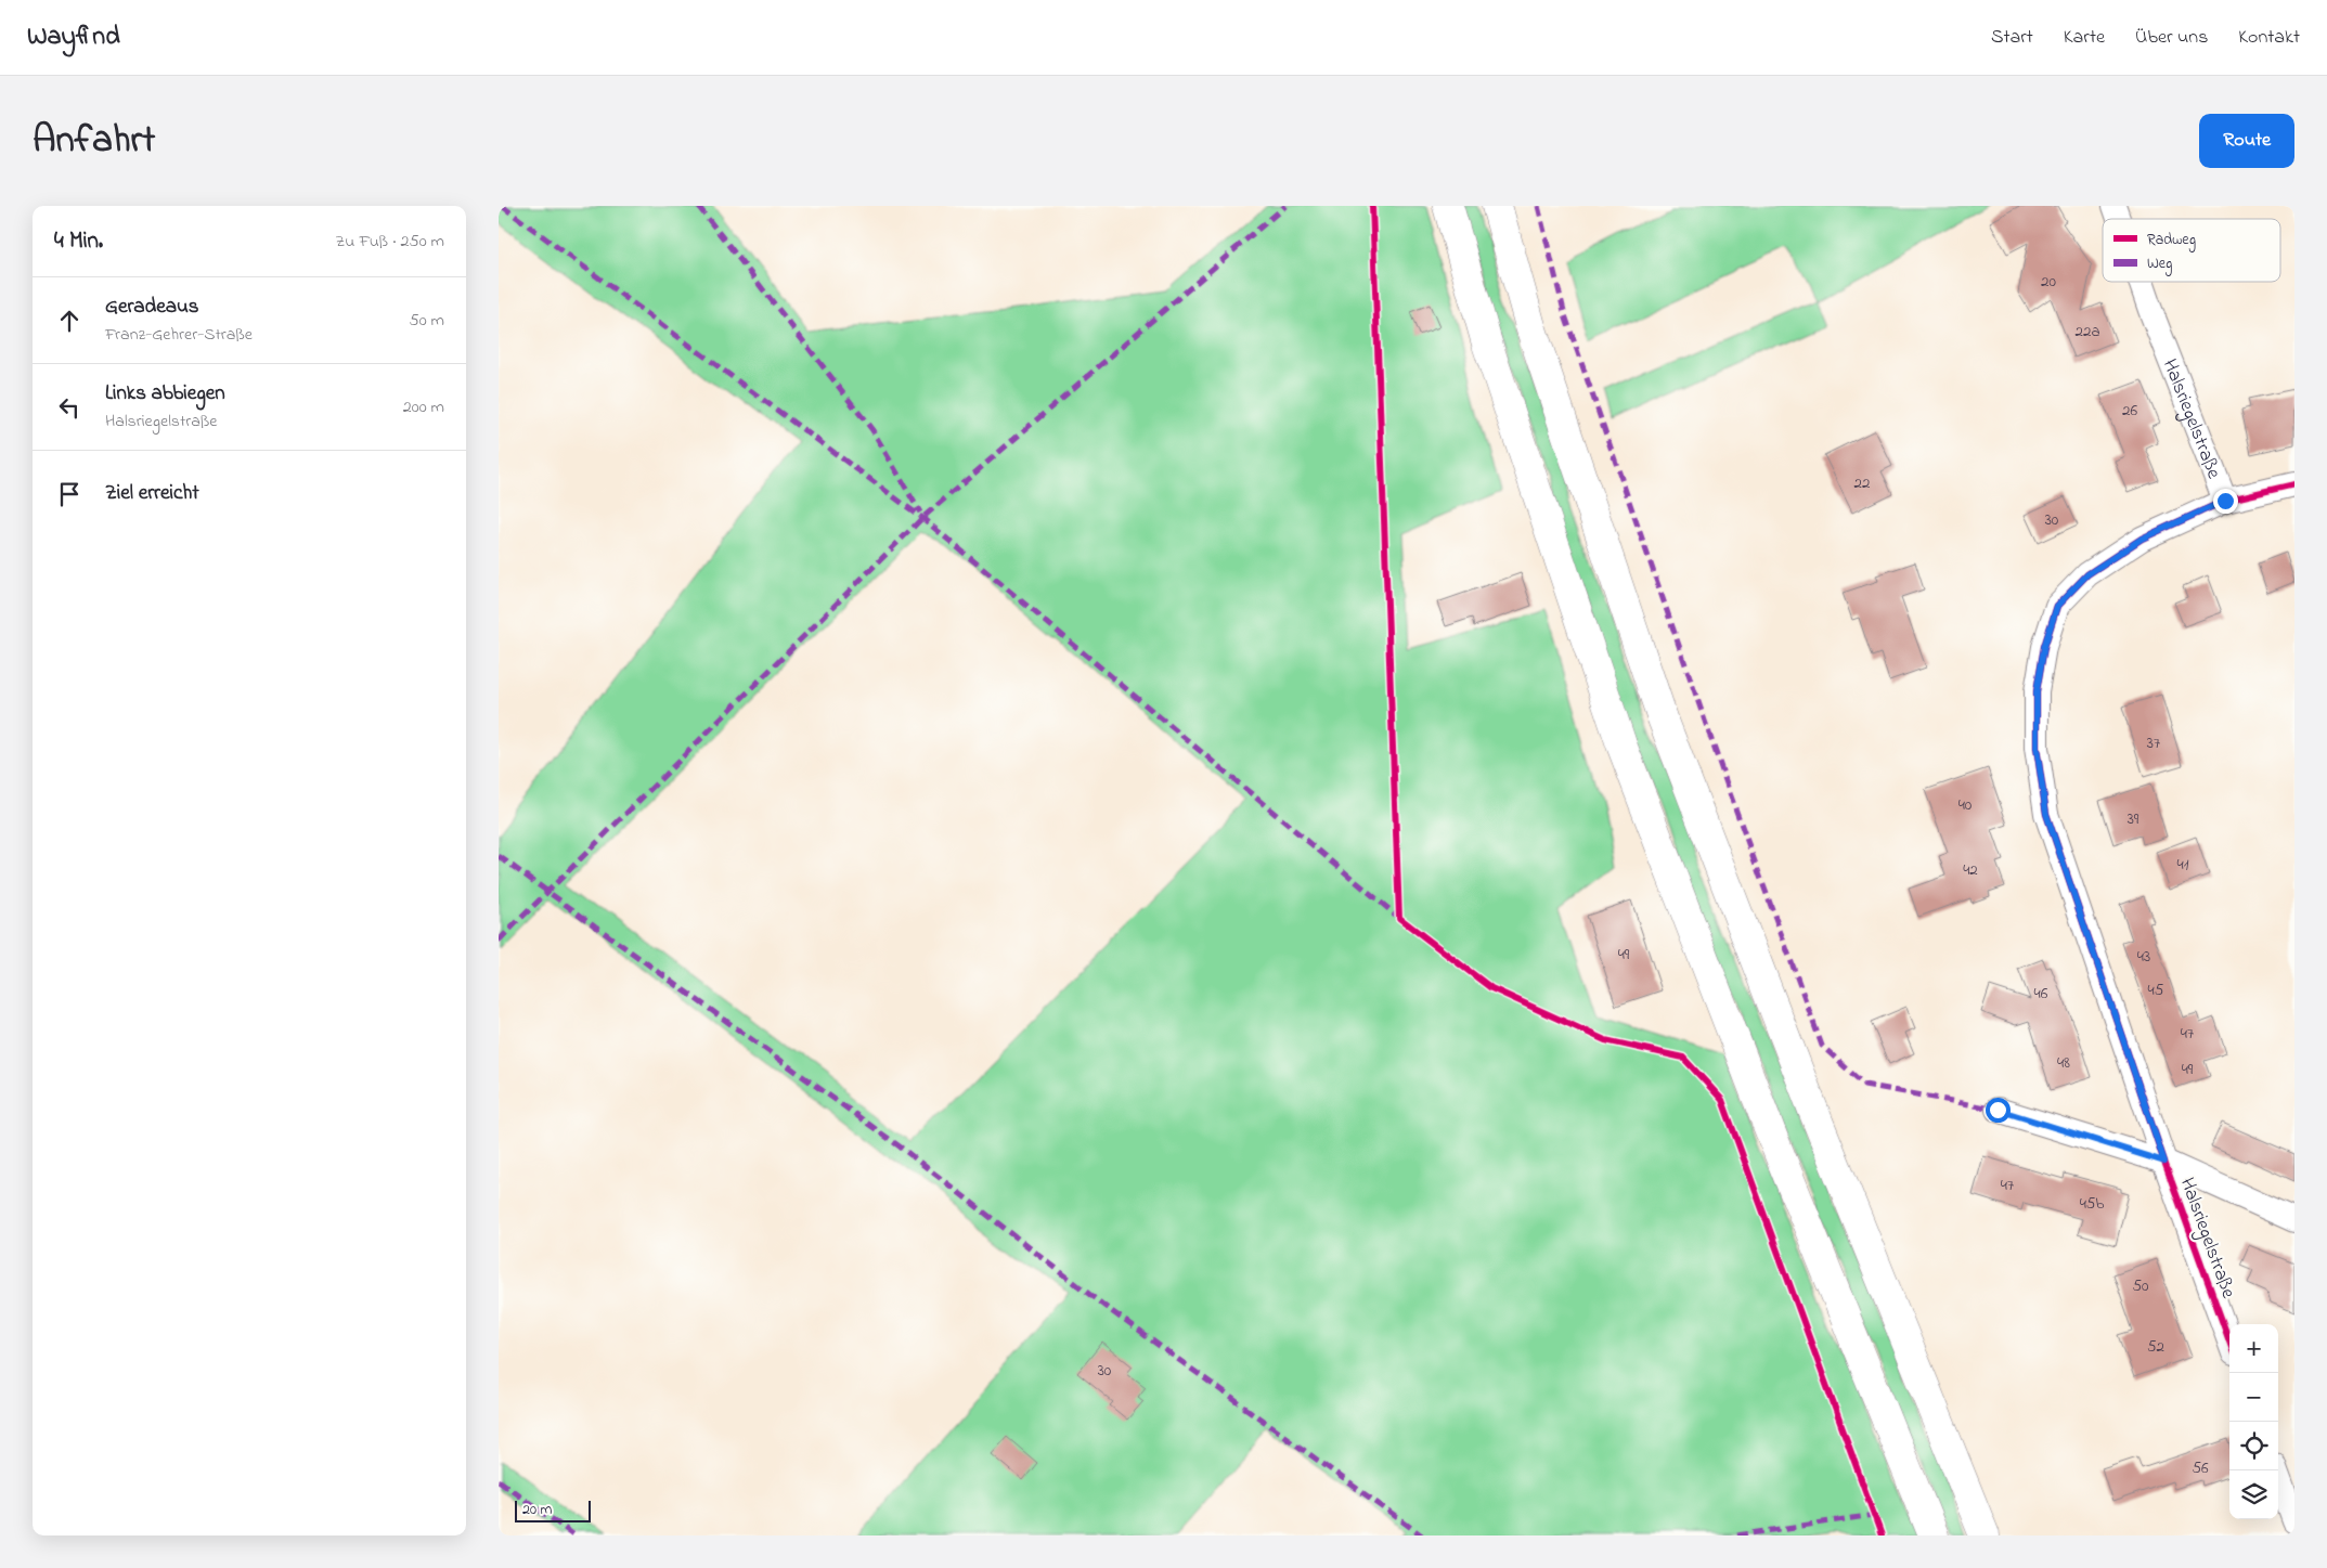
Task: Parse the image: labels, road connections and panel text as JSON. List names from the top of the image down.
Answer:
{
  "streets": {
    "street": ["Halsriegelstraße"]
  },
  "house_numbers": [
    "20",
    "22a",
    "26",
    "22",
    "30",
    "37",
    "40",
    "39",
    "41",
    "42",
    "49",
    "43",
    "45",
    "46",
    "47",
    "48",
    "49",
    "47",
    "45b",
    "50",
    "52",
    "30",
    "56"
  ],
  "legend": ["Radweg", "Weg"],
  "scale_bar": "20 m",
  "page": {
    "header": "Wayfind",
    "nav": [
      "Start",
      "Karte",
      "Über uns",
      "Kontakt"
    ],
    "title": "Anfahrt",
    "buttons": "Route",
    "heading": ["4 Min.", "Zu Fuß · 250 m"],
    "list": [
      ["Geradeaus", "Franz-Gehrer-Straße", "50 m"],
      ["Links abbiegen", "Halsriegelstraße", "200 m"],
      "Ziel erreicht"
    ],
    "map_buttons": ["+", "−"],
    "scale": "20 m"
  }
}
